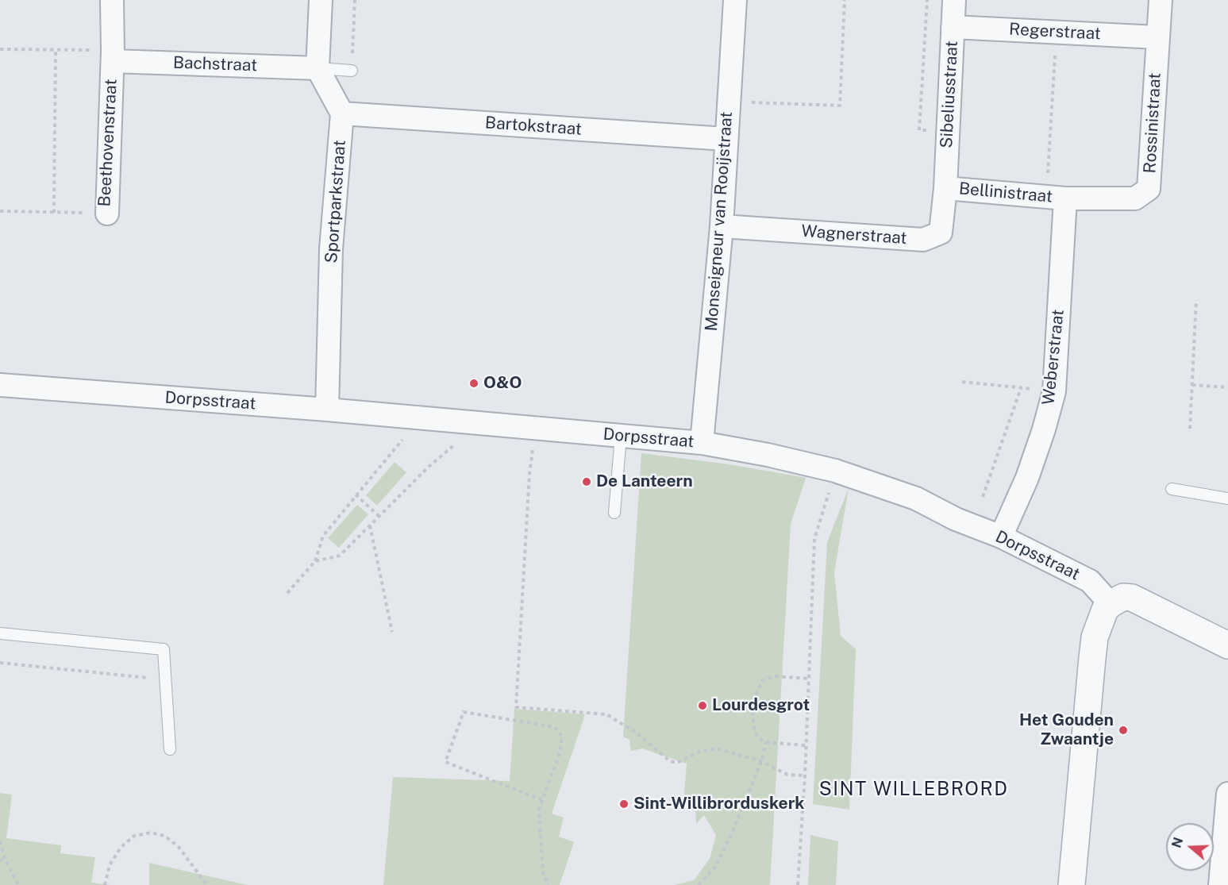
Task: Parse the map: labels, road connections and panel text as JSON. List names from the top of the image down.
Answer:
{
  "streets": {
    "street": [
      "Regerstraat",
      "Bachstraat",
      "Sibeliusstraat",
      "Rossinistraat",
      "Bartokstraat",
      "Beethovenstraat",
      "Bellinistraat",
      "Sportparkstraat",
      "Monseigneur van Rooijstraat",
      "Wagnerstraat",
      "Weberstraat",
      "Dorpsstraat"
    ]
  },
  "crossings": [
    ["Regerstraat", "Sibeliusstraat"],
    ["Regerstraat", "Rossinistraat"],
    ["Bachstraat", "Beethovenstraat"],
    ["Sibeliusstraat", "Bellinistraat"],
    ["Sibeliusstraat", "Wagnerstraat"],
    ["Rossinistraat", "Bellinistraat"],
    ["Rossinistraat", "Weberstraat"],
    ["Bartokstraat", "Sportparkstraat"],
    ["Bartokstraat", "Monseigneur van Rooijstraat"],
    ["Bellinistraat", "Wagnerstraat"],
    ["Bellinistraat", "Weberstraat"],
    ["Sportparkstraat", "Dorpsstraat"],
    ["Monseigneur van Rooijstraat", "Wagnerstraat"],
    ["Monseigneur van Rooijstraat", "Dorpsstraat"],
    ["Weberstraat", "Dorpsstraat"]
  ],
  "districts": ["SINT WILLEBRORD"],
  "places": [
    "O&O",
    "De Lanteern",
    "Lourdesgrot",
    "Het Gouden Zwaantje",
    "Sint-Willibrorduskerk"
  ],
  "north": "left"
}
